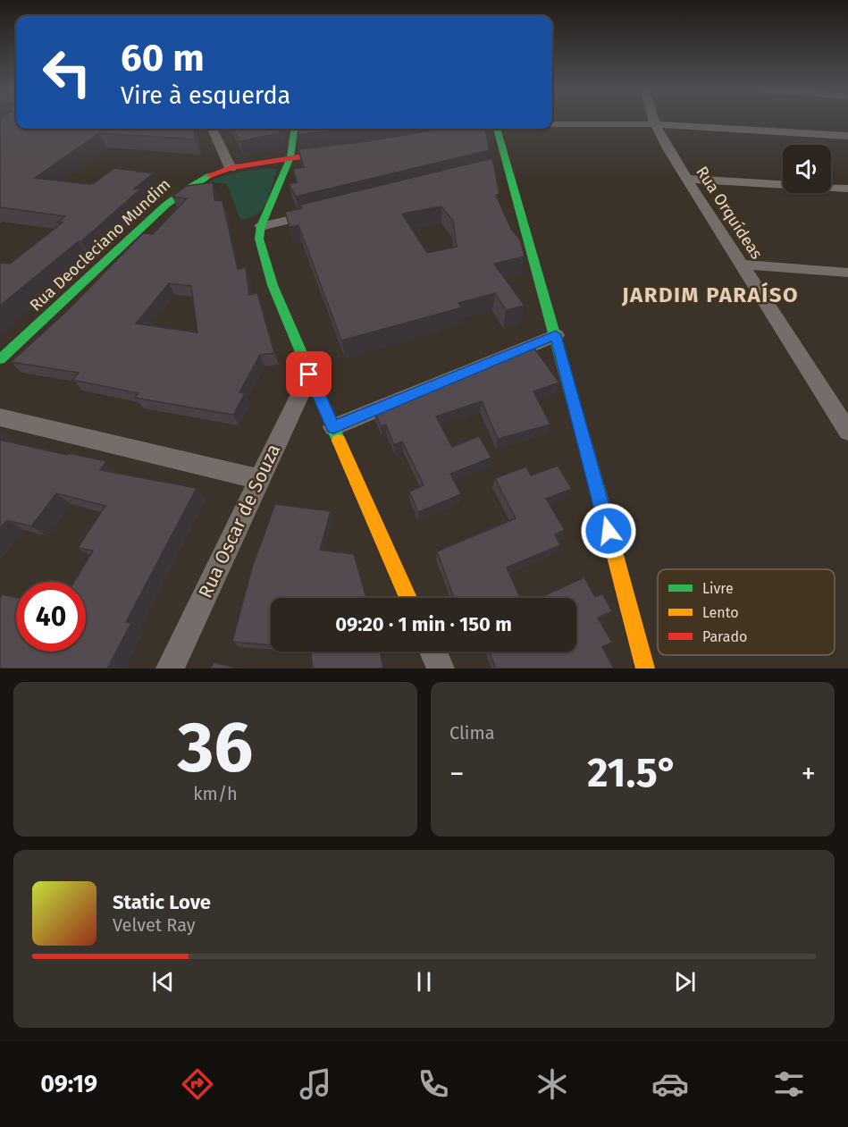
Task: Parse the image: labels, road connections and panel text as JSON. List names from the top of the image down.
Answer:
{
  "streets": {
    "street": ["Rua Orquídeas", "Rua Deocleciano Mundim", "Rua Oscar de Souza"]
  },
  "districts": ["JARDIM PARAÍSO"],
  "legend": ["Livre", "Lento", "Parado"],
  "page": {
    "turn": ["60 m", "Vire à esquerda"],
    "limit": "40",
    "trip": "09:20 · 1 min · 150 m",
    "tile": [
      ["36", "km/h"],
      "Clima"
    ],
    "heat": ["−", "21.5°", "+"],
    "song": ["Static Love", "Velvet Ray"],
    "tabs": "09:19"
  }
}
